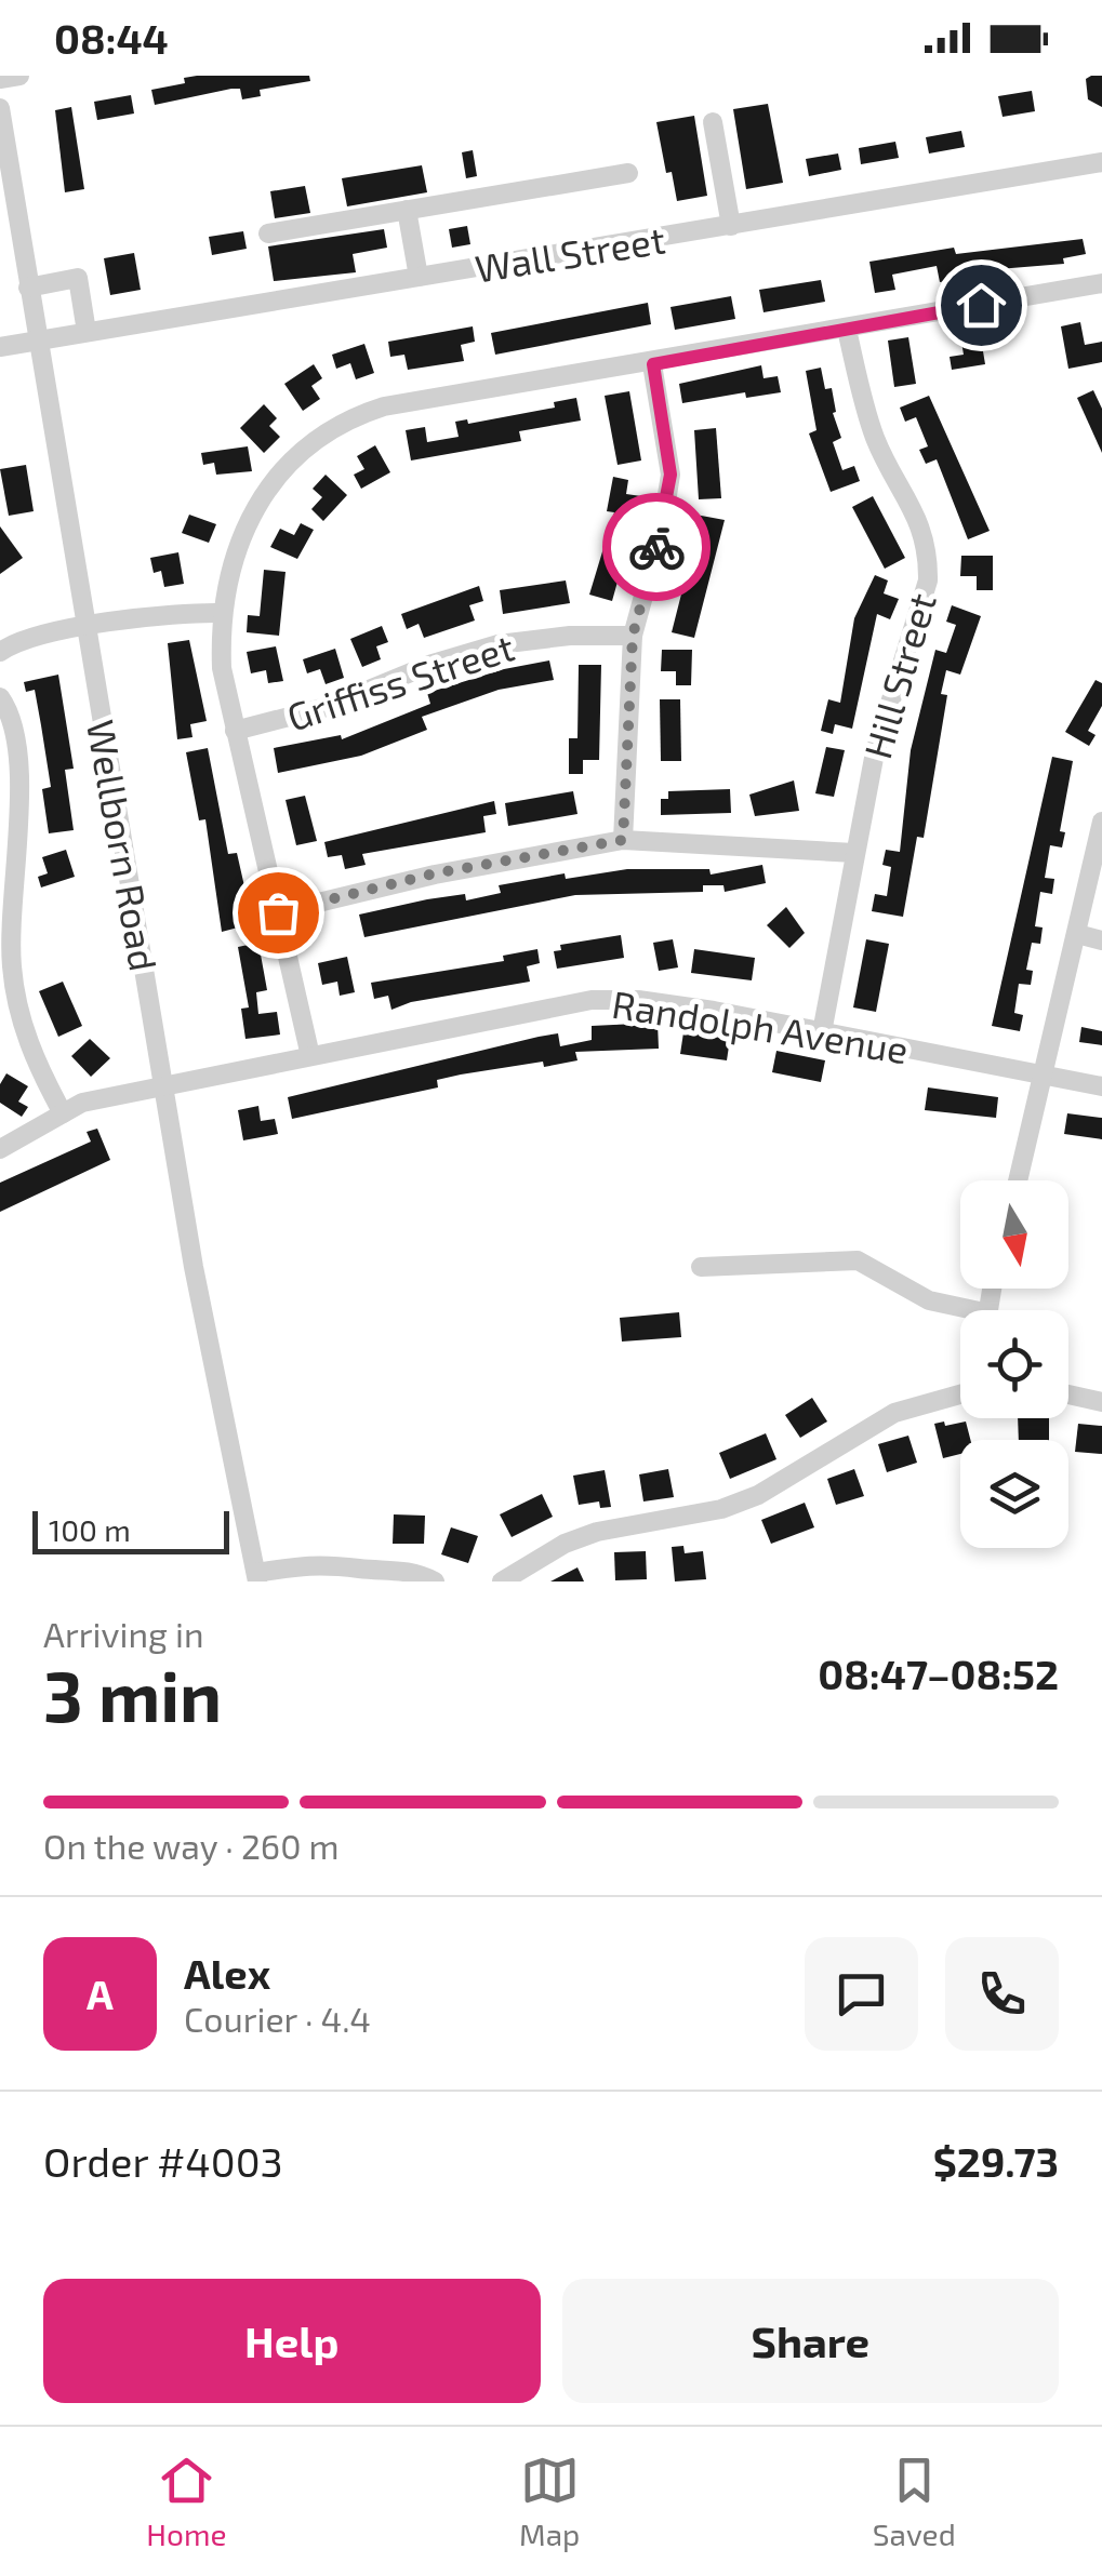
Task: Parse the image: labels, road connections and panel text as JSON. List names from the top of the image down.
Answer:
{
  "streets": {
    "street": [
      "Wall Street",
      "Hill Street",
      "Griffiss Street",
      "Wellborn Road",
      "Randolph Avenue"
    ]
  },
  "crossings": [
    ["Wall Street", "Wellborn Road"],
    ["Hill Street", "Randolph Avenue"],
    ["Wellborn Road", "Randolph Avenue"]
  ],
  "scale_bar": "100 m",
  "north": "bottom",
  "page": {
    "status": "08:44",
    "scale": "100 m",
    "heading": ["3 min", "Arriving in", "08:47–08:52"],
    "panel": [
      "Alex",
      "Courier · 4.4",
      "Order #4003",
      "$29.73"
    ],
    "bar": "On the way · 260 m",
    "round": "A",
    "buttons": ["Help", "Share"],
    "tabs": ["Home", "Map", "Saved"]
  }
}
